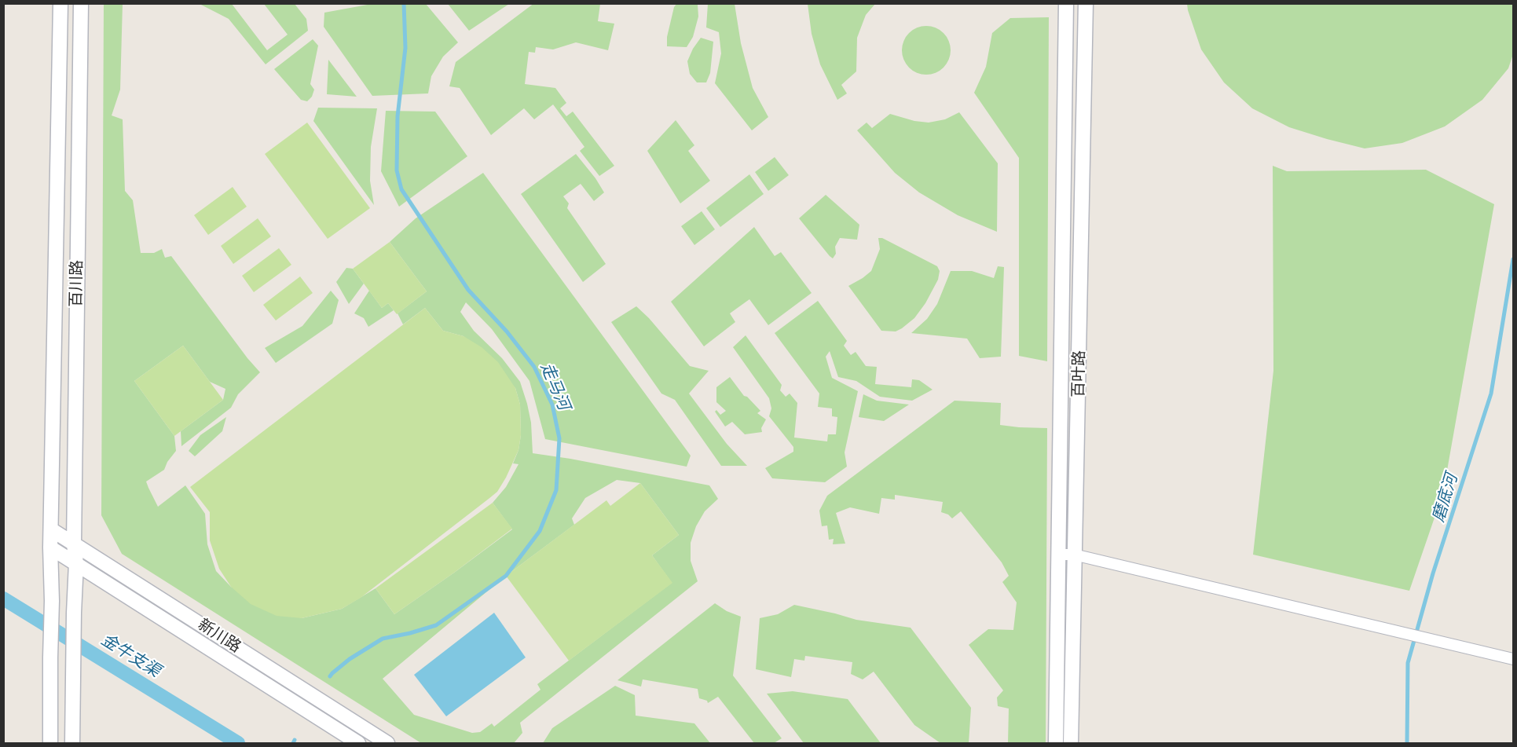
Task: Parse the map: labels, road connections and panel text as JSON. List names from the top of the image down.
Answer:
{
  "streets": {
    "street": ["百川路", "百叶路", "新川路"]
  },
  "crossings": [
    ["百川路", "新川路"]
  ],
  "water": ["走马河", "磨底河", "金牛支渠"]
}
